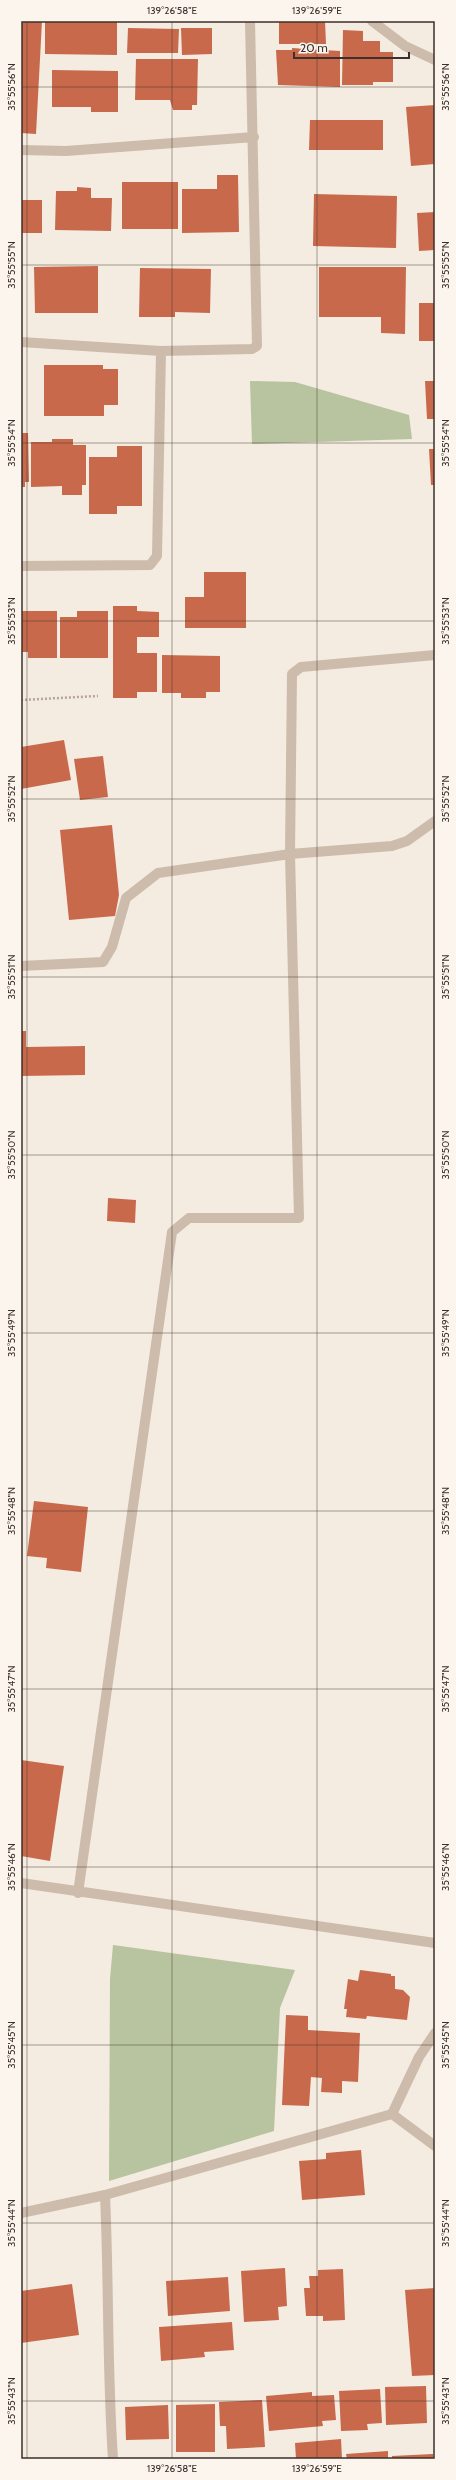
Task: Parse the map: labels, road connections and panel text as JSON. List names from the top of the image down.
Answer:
{
  "scale_bar": "20 m",
  "coordinates": [
    "139°26'58\"E",
    "139°26'59\"E",
    "35°55'56\"N",
    "35°55'55\"N",
    "35°55'54\"N",
    "35°55'53\"N",
    "35°55'52\"N",
    "35°55'51\"N",
    "35°55'50\"N",
    "35°55'49\"N",
    "35°55'48\"N",
    "35°55'47\"N",
    "35°55'46\"N",
    "35°55'45\"N",
    "35°55'44\"N",
    "35°55'43\"N"
  ]
}
